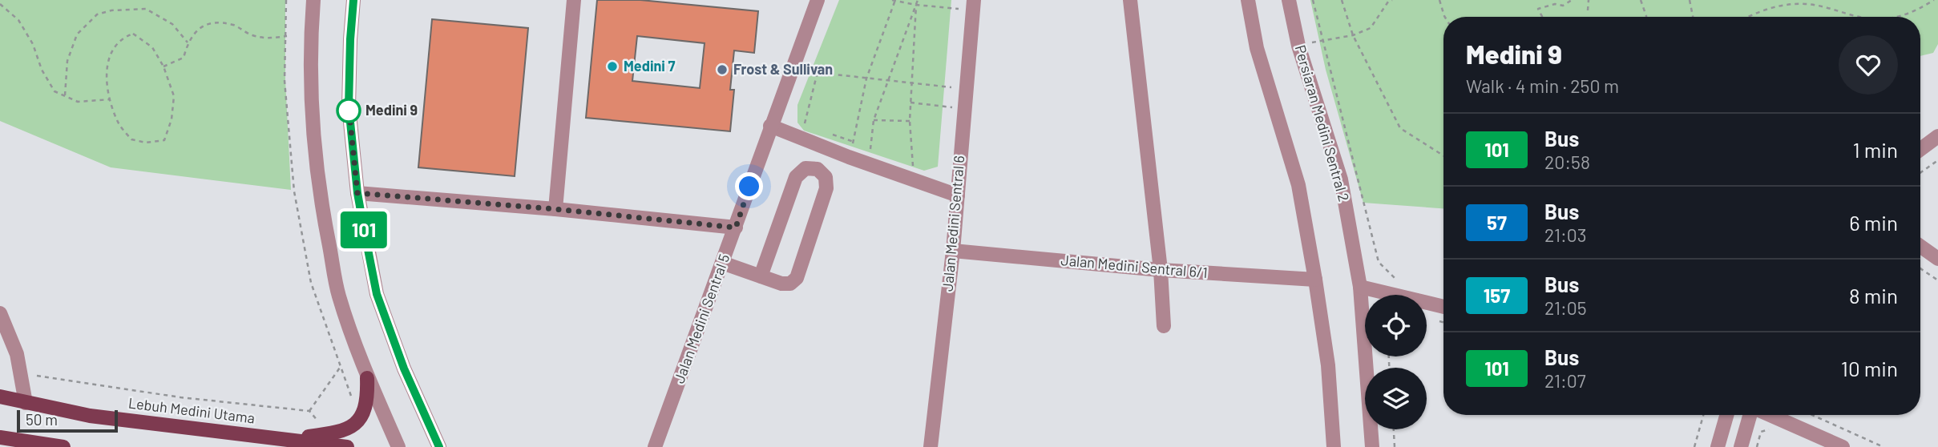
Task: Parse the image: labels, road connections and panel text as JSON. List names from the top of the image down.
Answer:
{
  "streets": {
    "main road": ["Lebuh Medini Utama"],
    "street": [
      "Persiaran Medini Sentral 2",
      "Jalan Medini Sentral 6",
      "Jalan Medini Sentral 6/1",
      "Jalan Medini Sentral 5"
    ]
  },
  "crossings": [
    ["Jalan Medini Sentral 6", "Jalan Medini Sentral 6/1"]
  ],
  "places": ["Medini 7", "Frost & Sullivan", "Medini 9"],
  "lines": ["bus line 101"],
  "scale_bar": "50 m",
  "page": {
    "on_map": "101",
    "heading": ["Medini 9", "Walk · 4 min · 250 m"],
    "list": [
      {
        "mark": "101",
        "name": "Bus",
        "note": "20:58",
        "value": "1 min"
      },
      {
        "mark": "57",
        "name": "Bus",
        "note": "21:03",
        "value": "6 min"
      },
      {
        "mark": "157",
        "name": "Bus",
        "note": "21:05",
        "value": "8 min"
      },
      {
        "mark": "101",
        "name": "Bus",
        "note": "21:07",
        "value": "10 min"
      }
    ],
    "scale": "50 m"
  }
}
